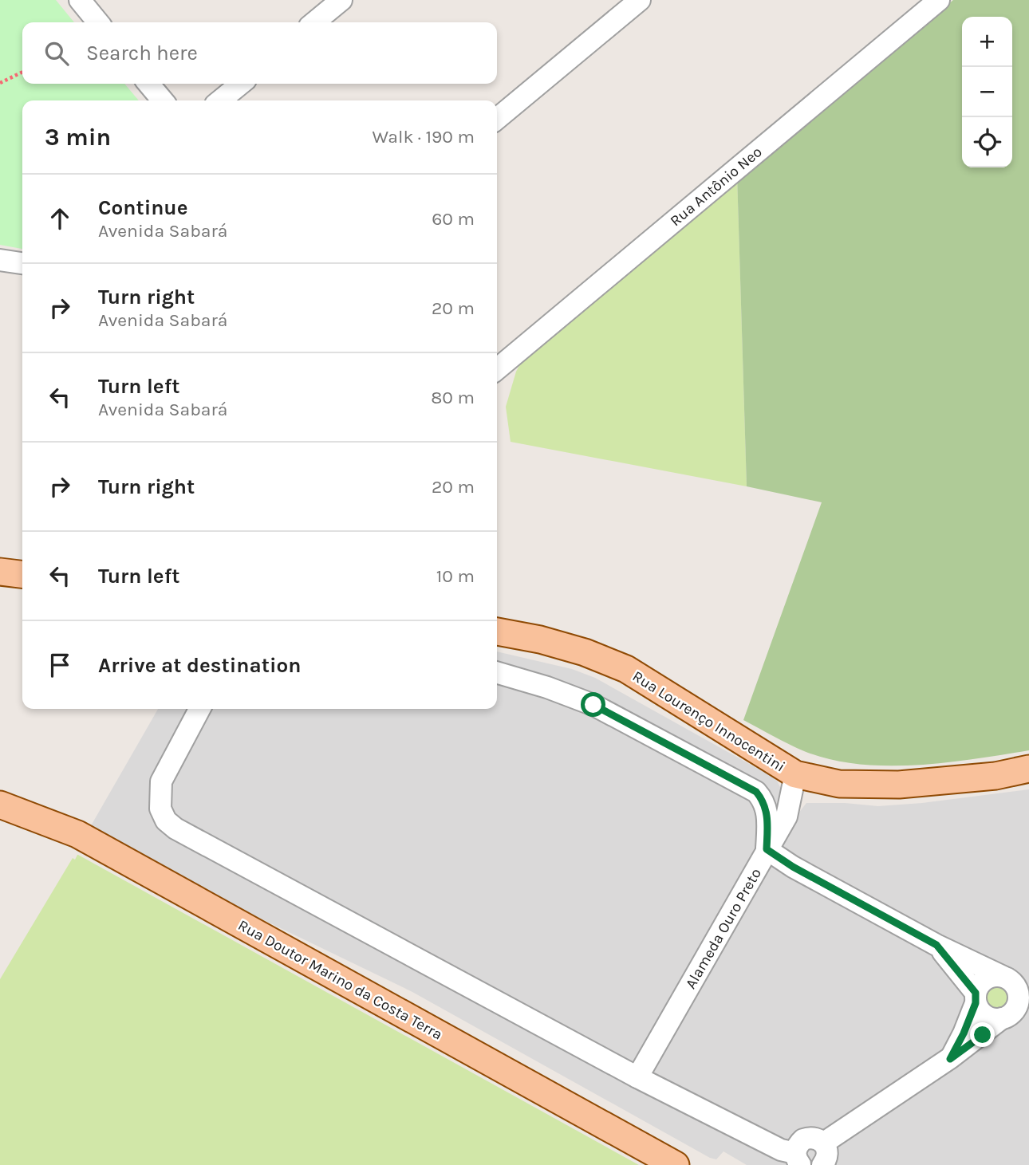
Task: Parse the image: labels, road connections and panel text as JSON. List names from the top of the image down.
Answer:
{
  "streets": {
    "main road": ["Rua Lourenço Innocentini", "Rua Doutor Marino da Costa Terra"],
    "street": ["Rua Antônio Neo", "Alameda Ouro Preto"]
  },
  "crossings": [
    ["Rua Lourenço Innocentini", "Alameda Ouro Preto"]
  ],
  "page": {
    "map_buttons": ["+", "−"],
    "search": "Search here",
    "heading": ["3 min", "Walk · 190 m"],
    "list": [
      ["Continue", "Avenida Sabará", "60 m"],
      ["Turn right", "Avenida Sabará", "20 m"],
      ["Turn left", "Avenida Sabará", "80 m"],
      ["Turn right", "20 m"],
      ["Turn left", "10 m"],
      "Arrive at destination"
    ]
  }
}
